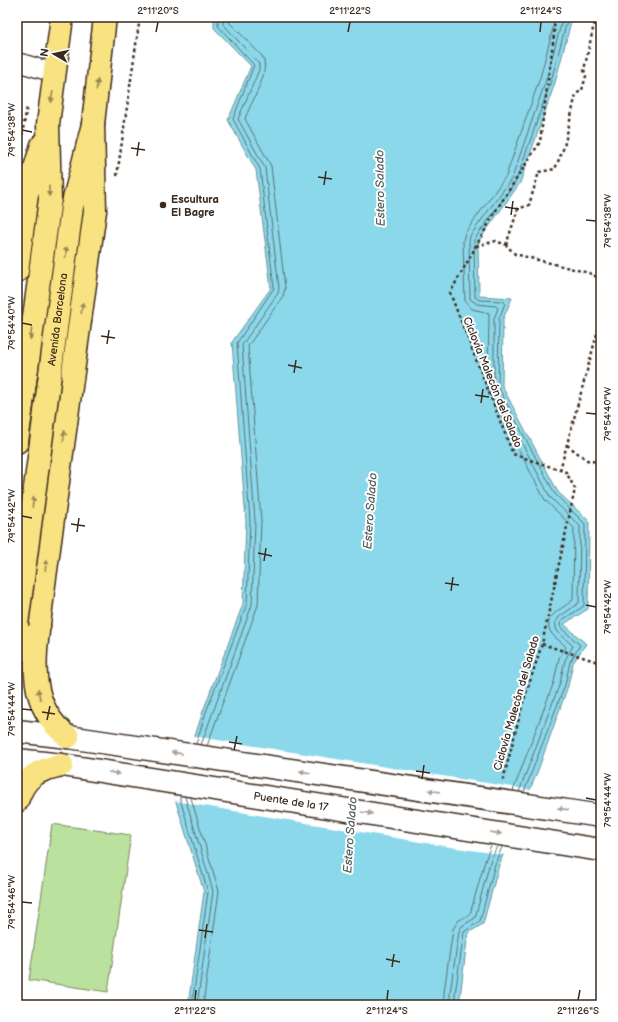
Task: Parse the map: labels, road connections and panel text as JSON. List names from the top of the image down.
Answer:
{
  "streets": {
    "main road": ["Avenida Barcelona", "Puente de la 17"],
    "path": ["Ciclovía Malecón del Salado"]
  },
  "water": ["Estero Salado"],
  "places": ["Escultura El Bagre"],
  "north": "left",
  "coordinates": [
    "2°11'20\"S",
    "2°11'22\"S",
    "2°11'24\"S",
    "79°54'38\"W",
    "79°54'40\"W",
    "79°54'42\"W",
    "79°54'44\"W",
    "79°54'46\"W",
    "2°11'26\"S"
  ]
}
